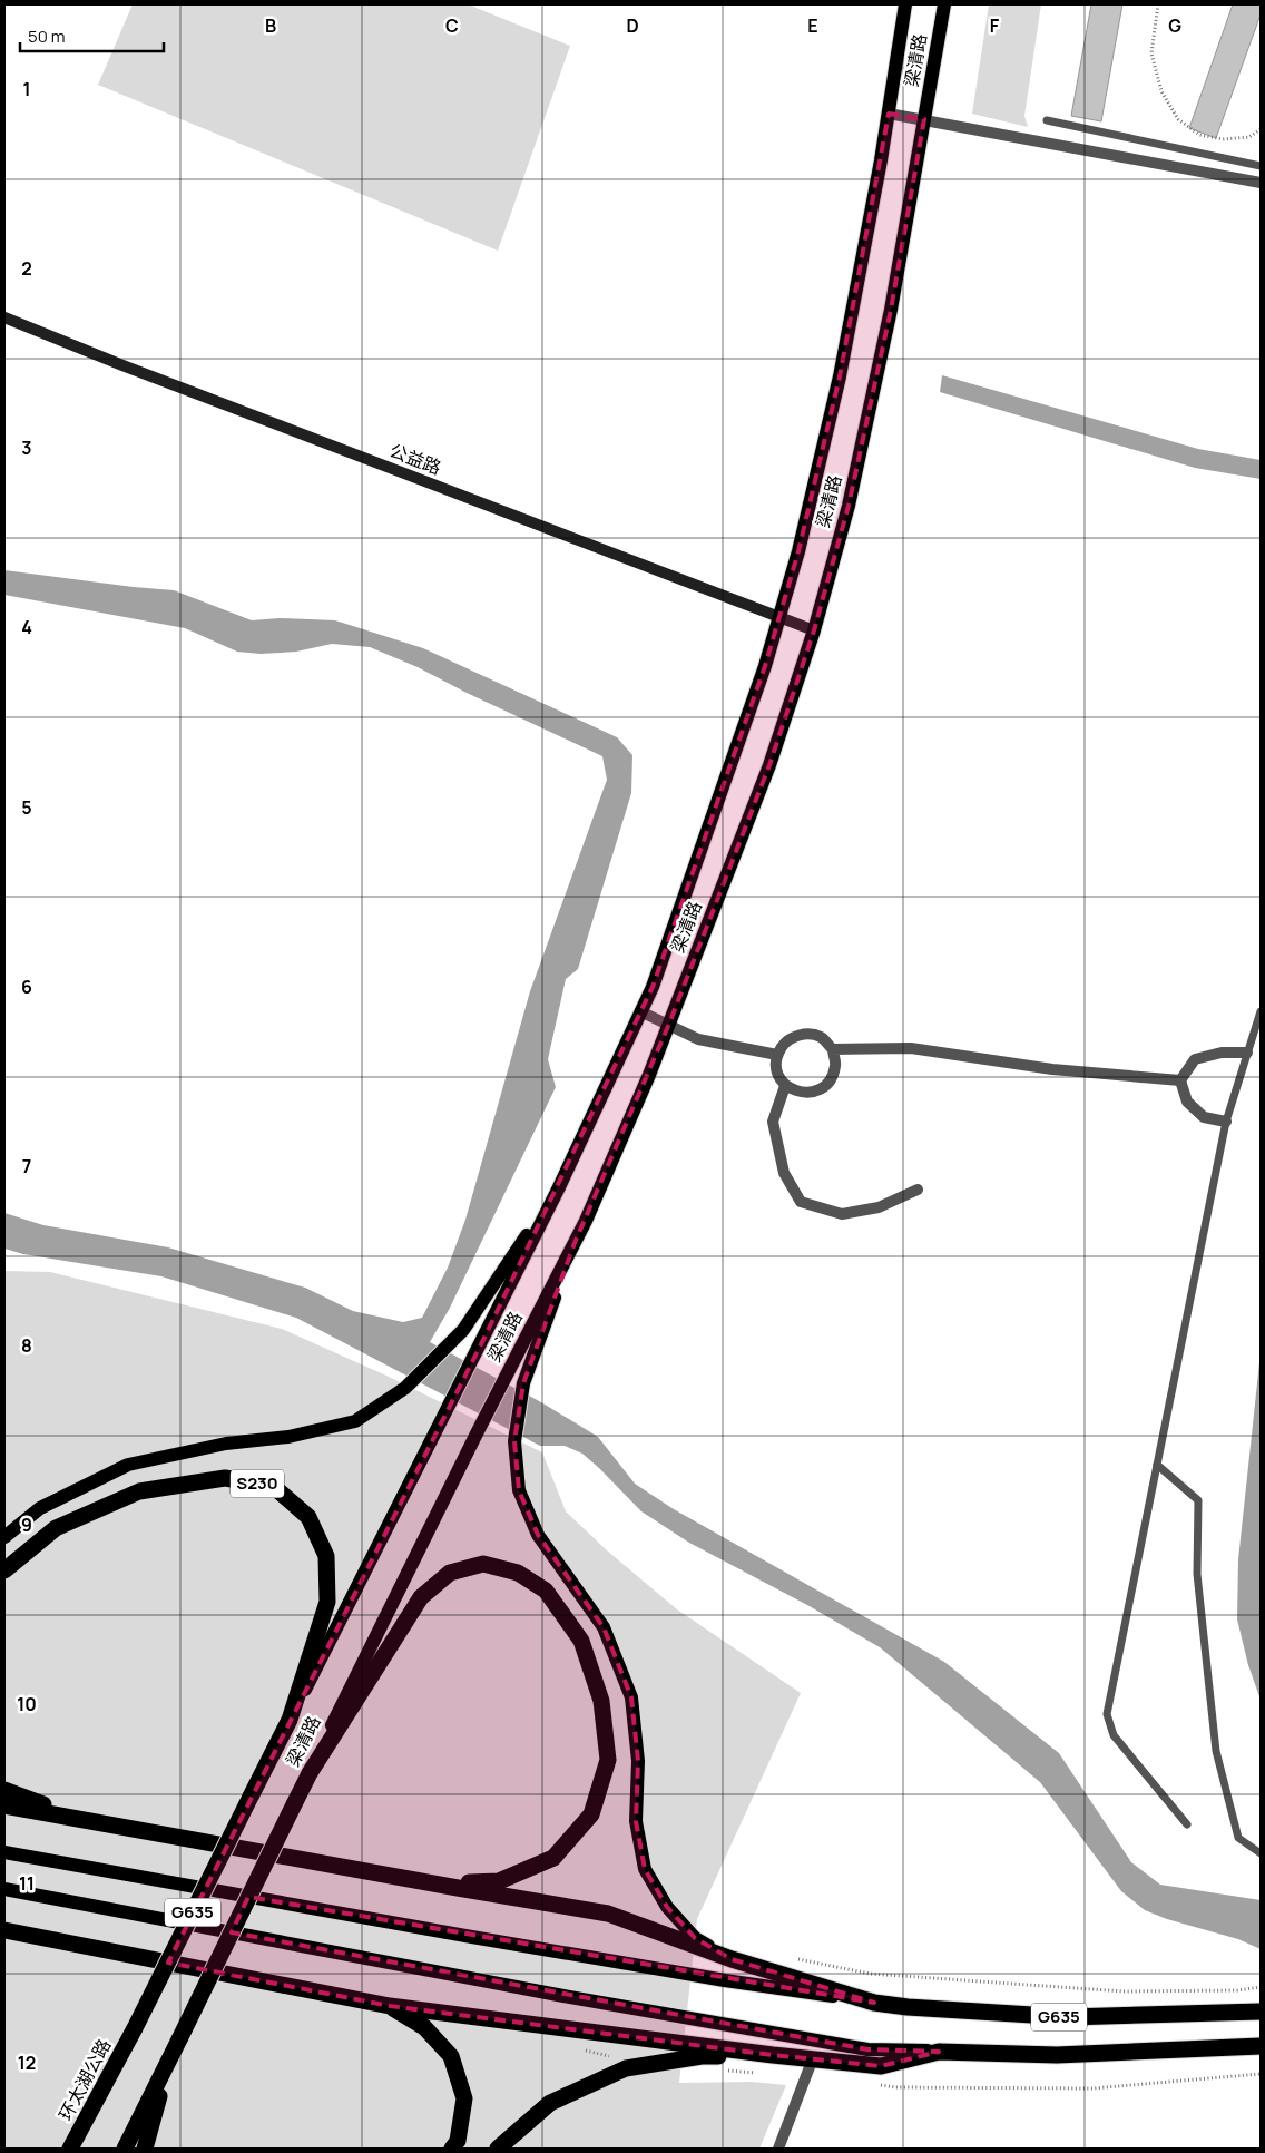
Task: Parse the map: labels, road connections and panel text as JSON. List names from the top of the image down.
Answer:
{
  "streets": {
    "highway": [
      "梁清路",
      "S230",
      "G635",
      "环太湖公路"
    ],
    "street": ["公益路"]
  },
  "crossings": [
    ["梁清路", "公益路"],
    ["梁清路", "S230"],
    ["梁清路", "环太湖公路"]
  ],
  "scale_bar": "50 m",
  "grid": {
    "columns": [
      "B",
      "C",
      "D",
      "E",
      "F",
      "G"
    ],
    "rows": [
      "1",
      "2",
      "3",
      "4",
      "5",
      "6",
      "7",
      "8",
      "9",
      "10",
      "11",
      "12"
    ]
  }
}
